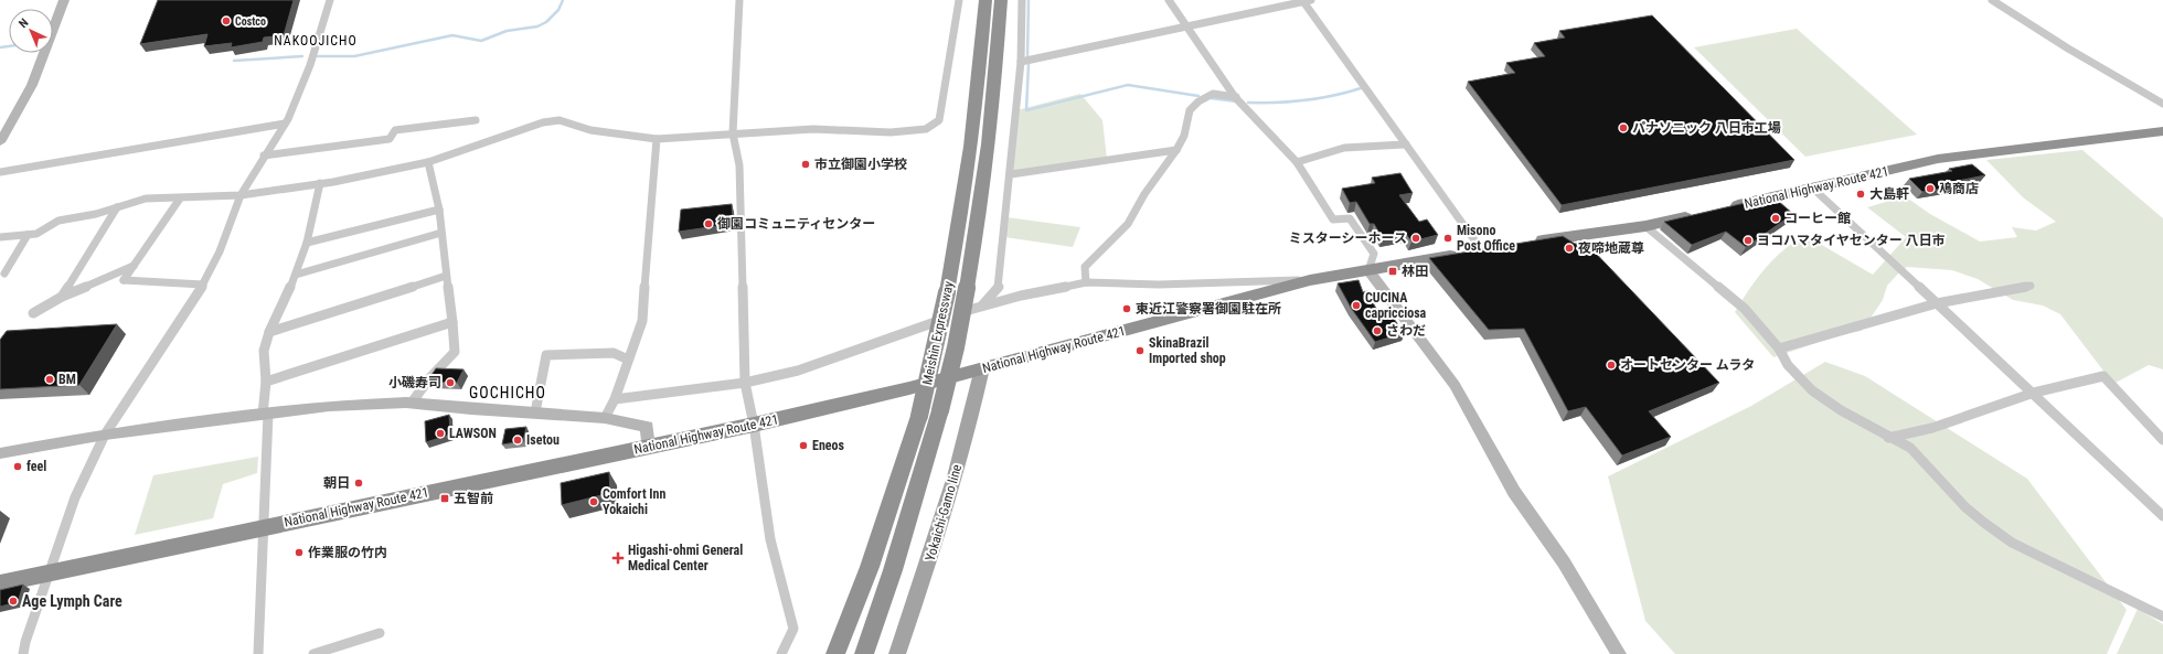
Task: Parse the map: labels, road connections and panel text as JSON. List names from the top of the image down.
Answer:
{
  "streets": {
    "highway": ["National Highway Route 421", "Meishin Expressway"],
    "main road": ["Yokaichi-Gamo line"]
  },
  "crossings": [
    ["National Highway Route 421", "Yokaichi-Gamo line"]
  ],
  "districts": ["NAKOOJICHO", "GOCHICHO"],
  "places": {
    "other": [
      "Costco",
      "パナソニック 八日市工場",
      "市立御園小学校",
      "鳰商店",
      "大島軒",
      "コーヒー館",
      "御園コミュニティセンター",
      "ミスターシーホース",
      "Misono Post Office",
      "ヨコハマタイヤセンター 八日市",
      "夜啼地蔵尊",
      "CUCINA capricciosa",
      "東近江警察署御園駐在所",
      "さわだ",
      "SkinaBrazil Imported shop",
      "オートセンター ムラタ",
      "BM",
      "小磯寿司",
      "LAWSON",
      "Isetou",
      "Eneos",
      "feel",
      "朝日",
      "Comfort Inn Yokaichi",
      "作業服の竹内",
      "Age Lymph Care"
    ],
    "transit": ["林田", "五智前"],
    "health": ["Higashi-ohmi General Medical Center"]
  },
  "north": "top left"
}
